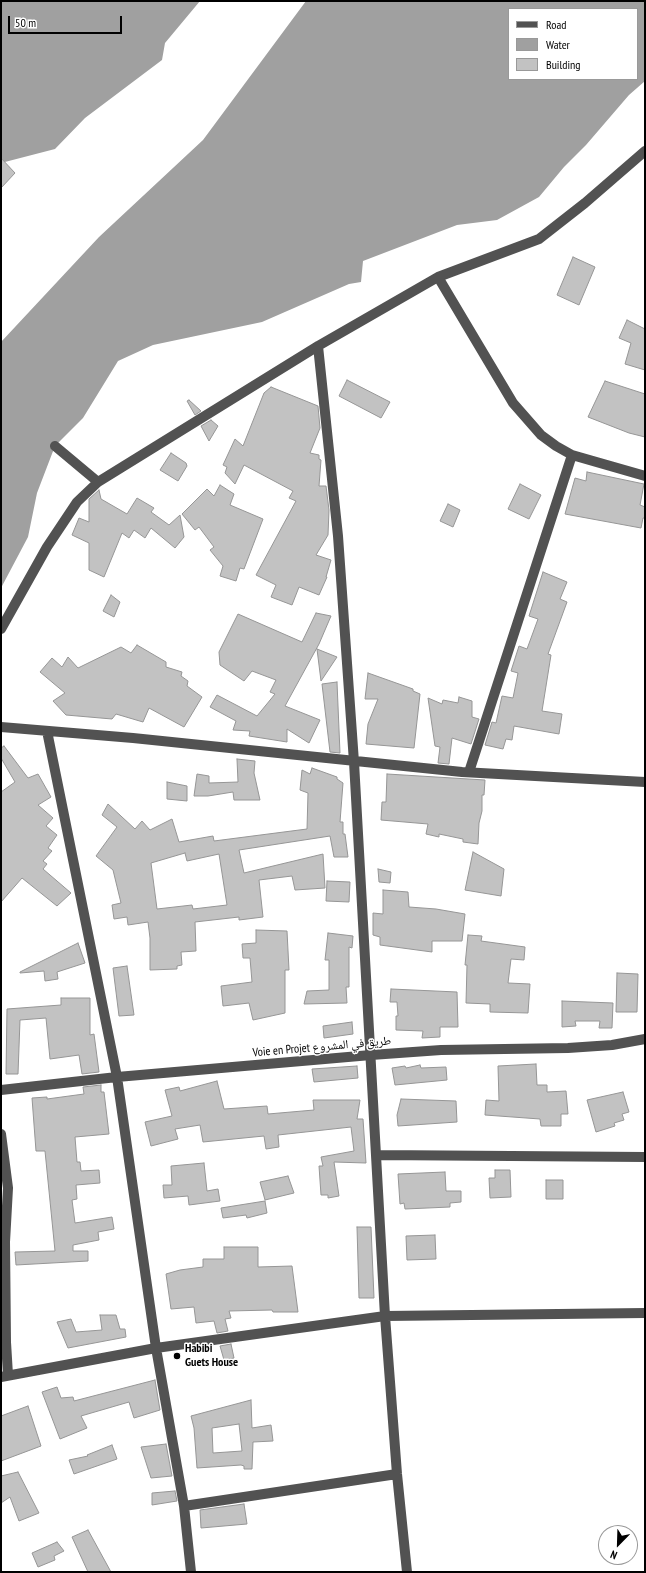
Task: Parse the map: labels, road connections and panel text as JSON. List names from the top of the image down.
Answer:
{
  "streets": {
    "street": ["Voie en Projet طريق في المشروع"]
  },
  "places": ["Habibi Guets House"],
  "legend": ["Road", "Water", "Building"],
  "scale_bar": "50 m",
  "north": "bottom left"
}
